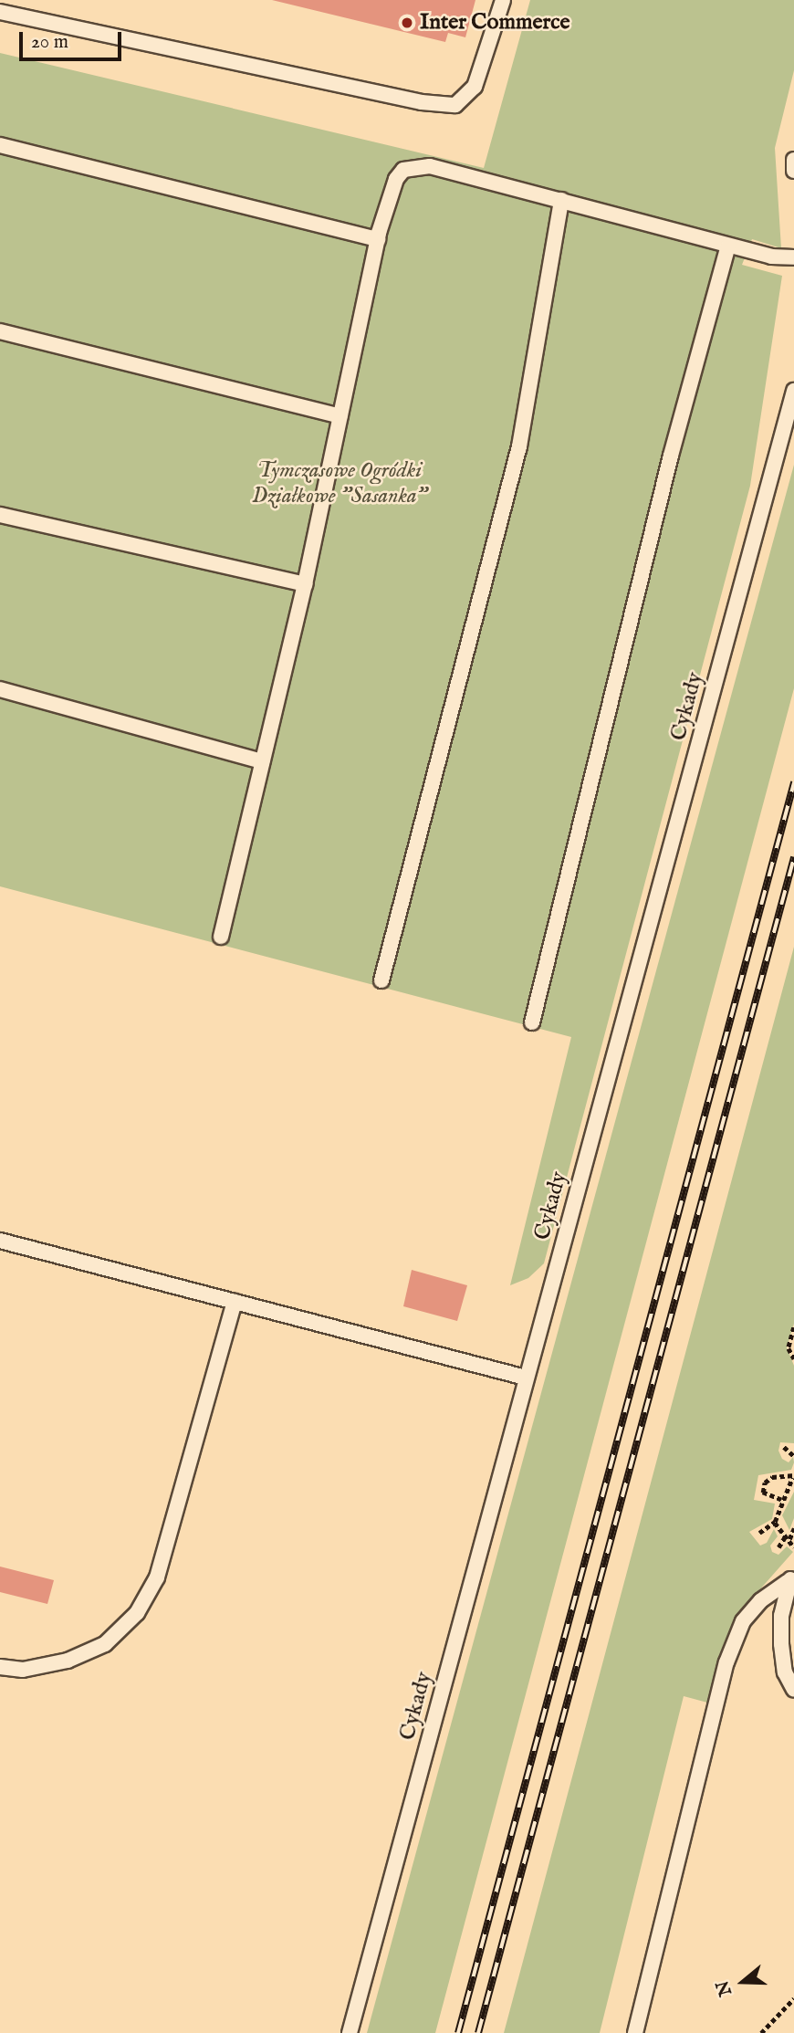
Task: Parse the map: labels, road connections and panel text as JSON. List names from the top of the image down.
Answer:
{
  "streets": {
    "lane": ["Cykady"]
  },
  "parks": ["Tymczasowe Ogródki Działkowe \"Sasanka\""],
  "places": ["Inter Commerce"],
  "scale_bar": "20 m",
  "north": "left"
}
